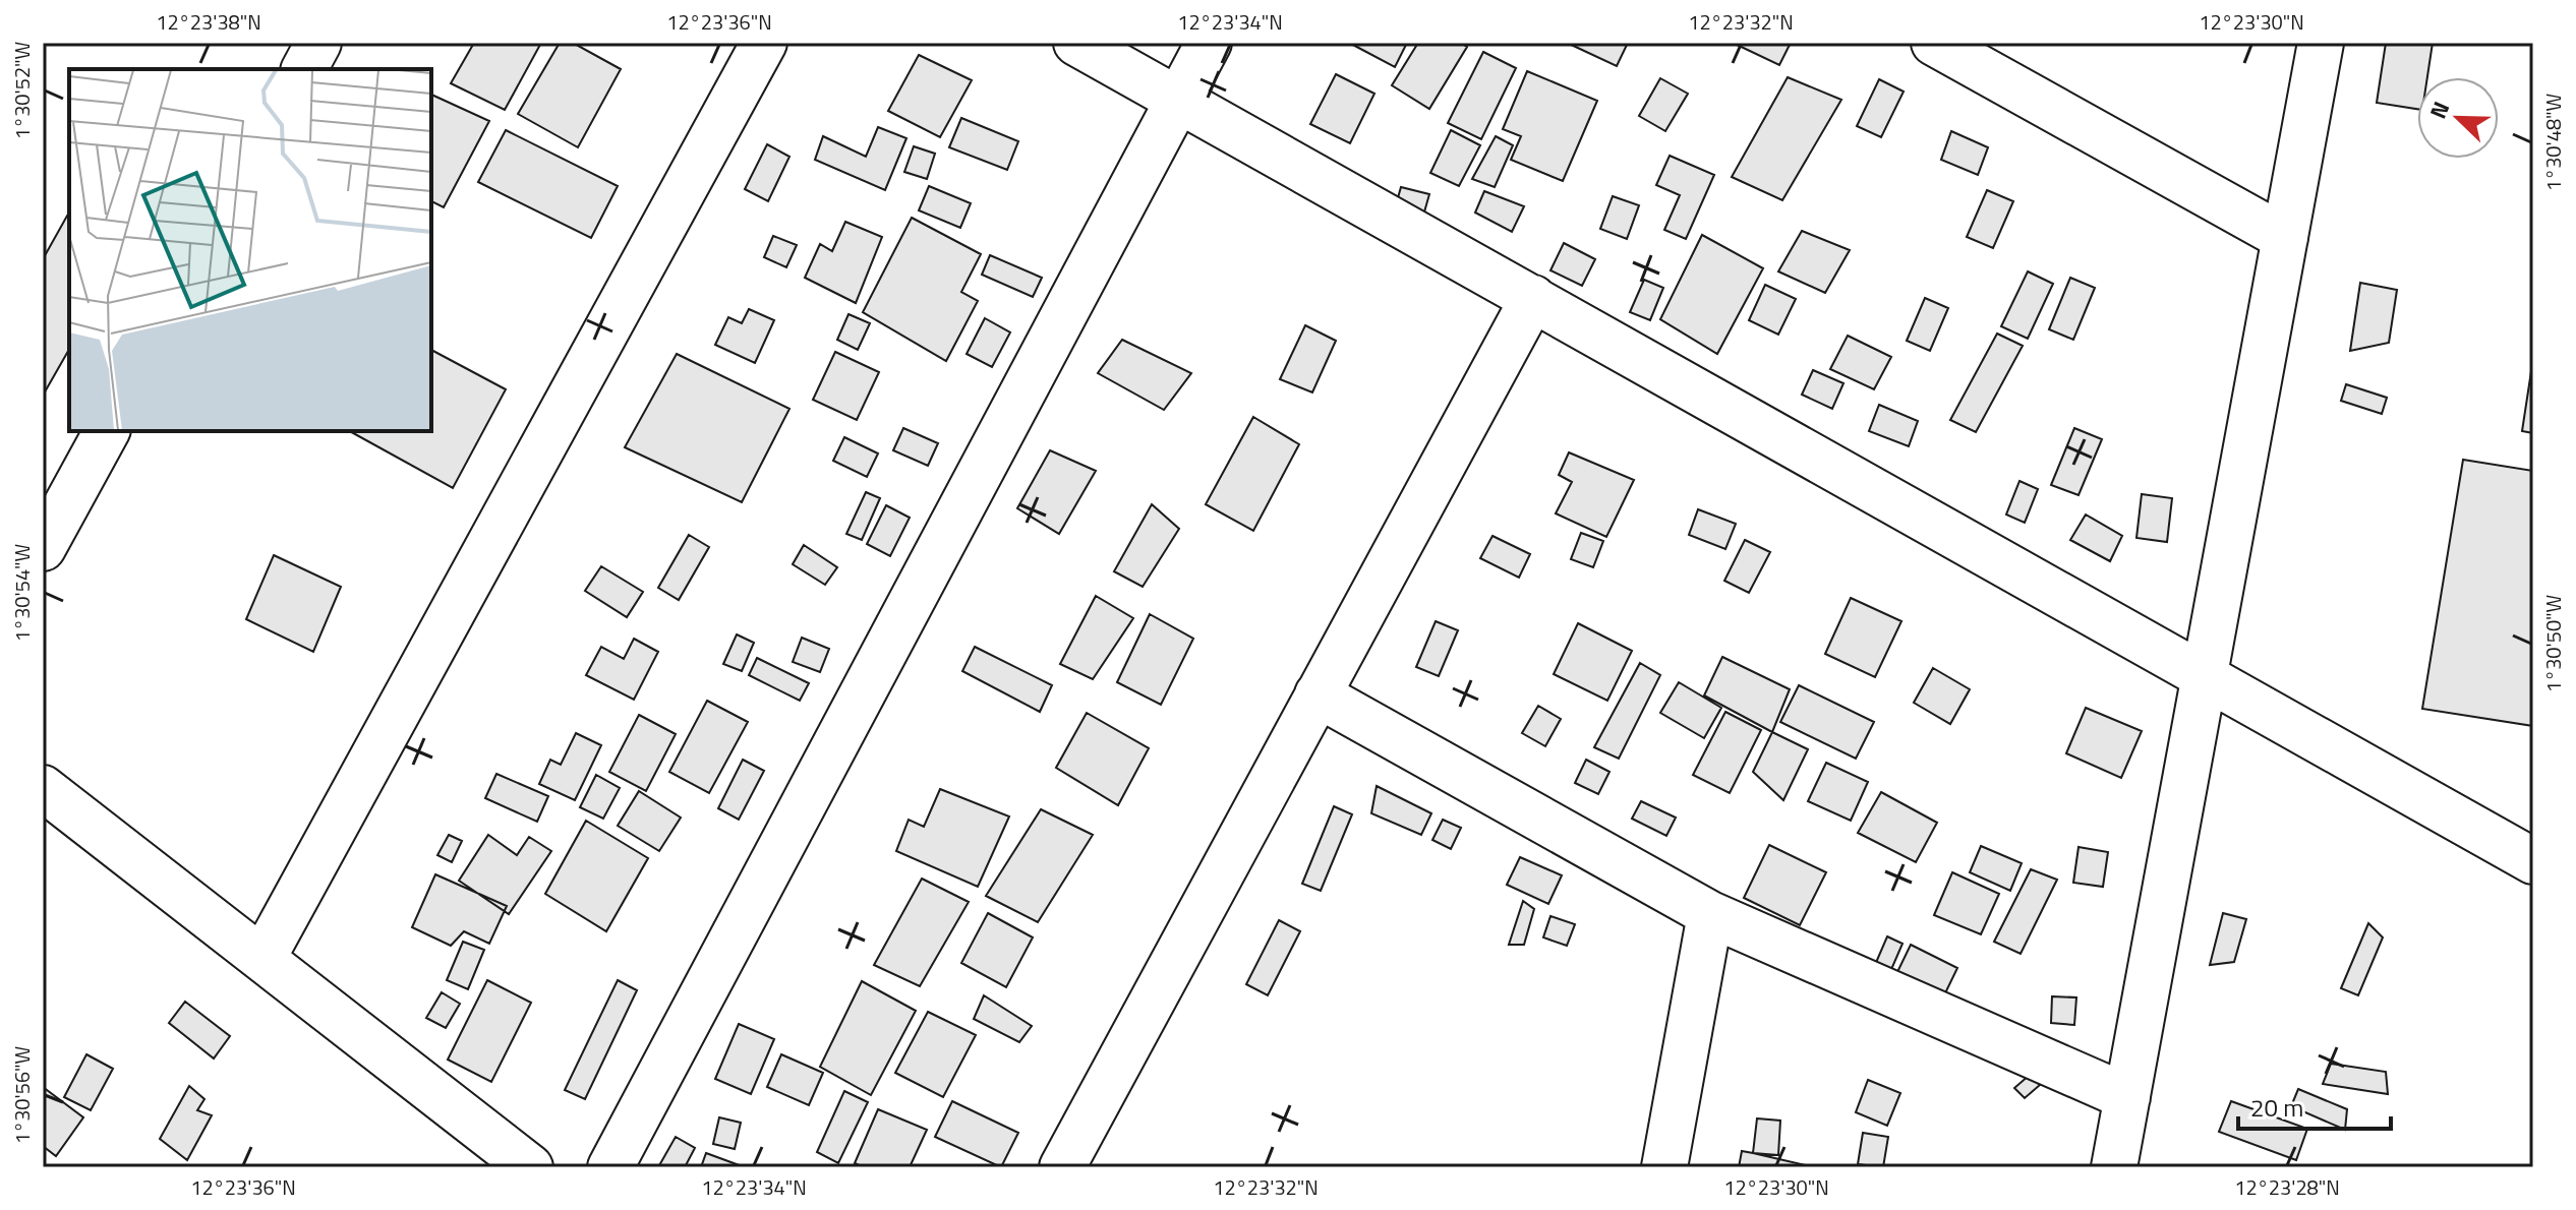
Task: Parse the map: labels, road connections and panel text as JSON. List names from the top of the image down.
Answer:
{
  "scale_bar": "20 m",
  "north": "top left",
  "coordinates": [
    "12°23'38\"N",
    "12°23'36\"N",
    "12°23'34\"N",
    "12°23'32\"N",
    "12°23'30\"N",
    "1°30'52\"W",
    "1°30'48\"W",
    "1°30'54\"W",
    "1°30'50\"W",
    "1°30'56\"W",
    "12°23'28\"N"
  ]
}
